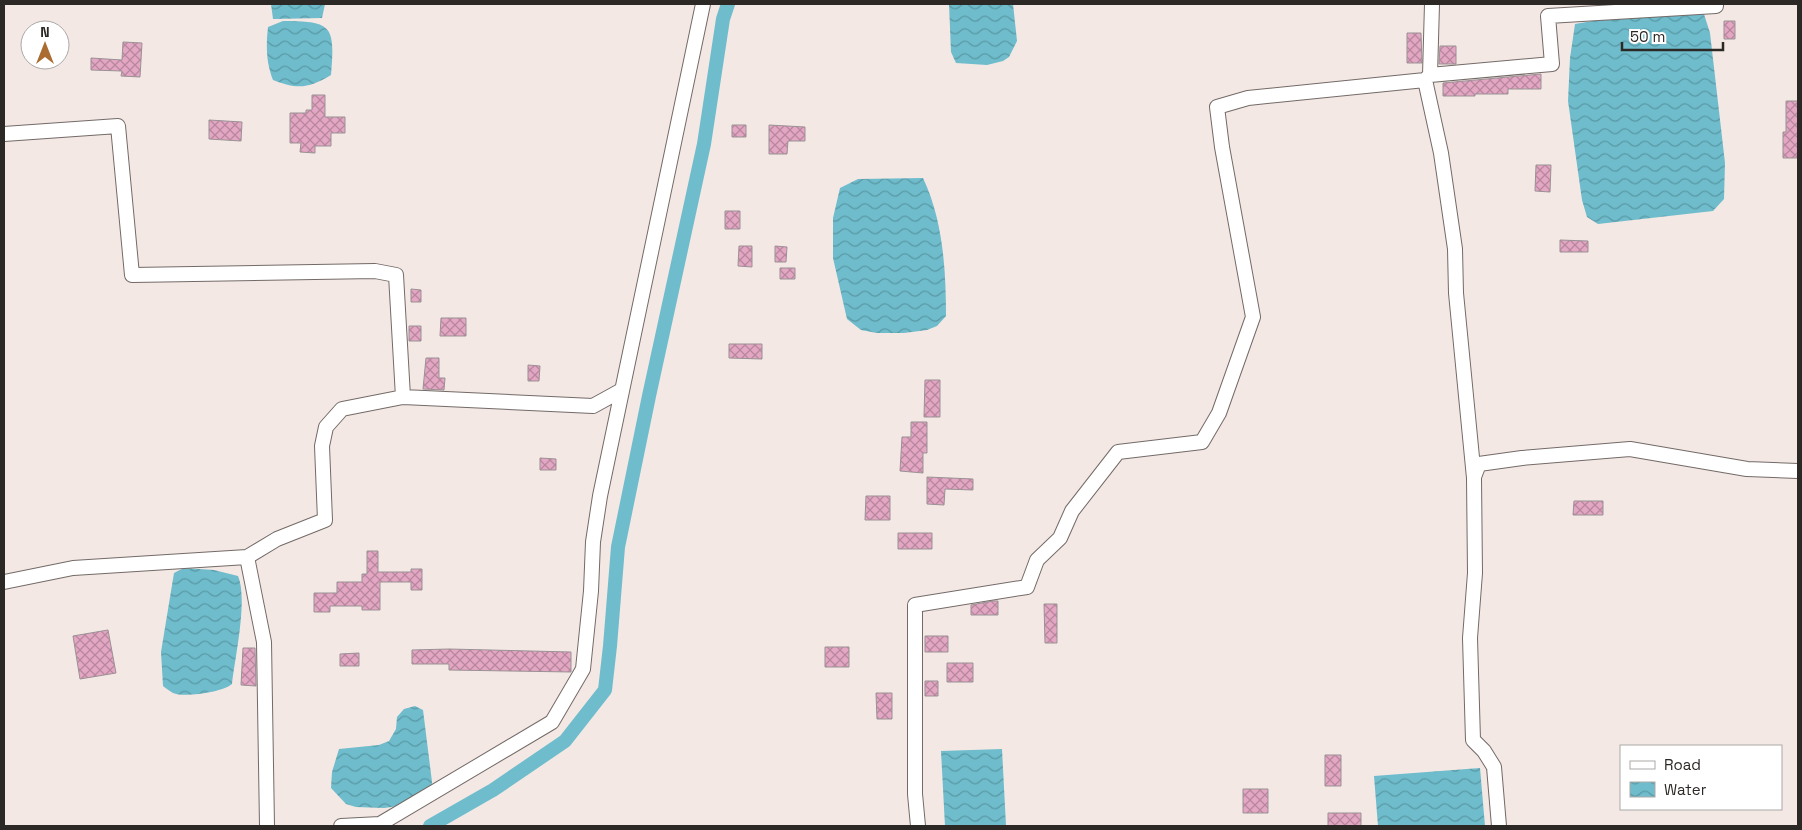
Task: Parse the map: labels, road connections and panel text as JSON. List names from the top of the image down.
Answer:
{
  "legend": ["Road", "Water"],
  "scale_bar": "50 m",
  "north": "top"
}
